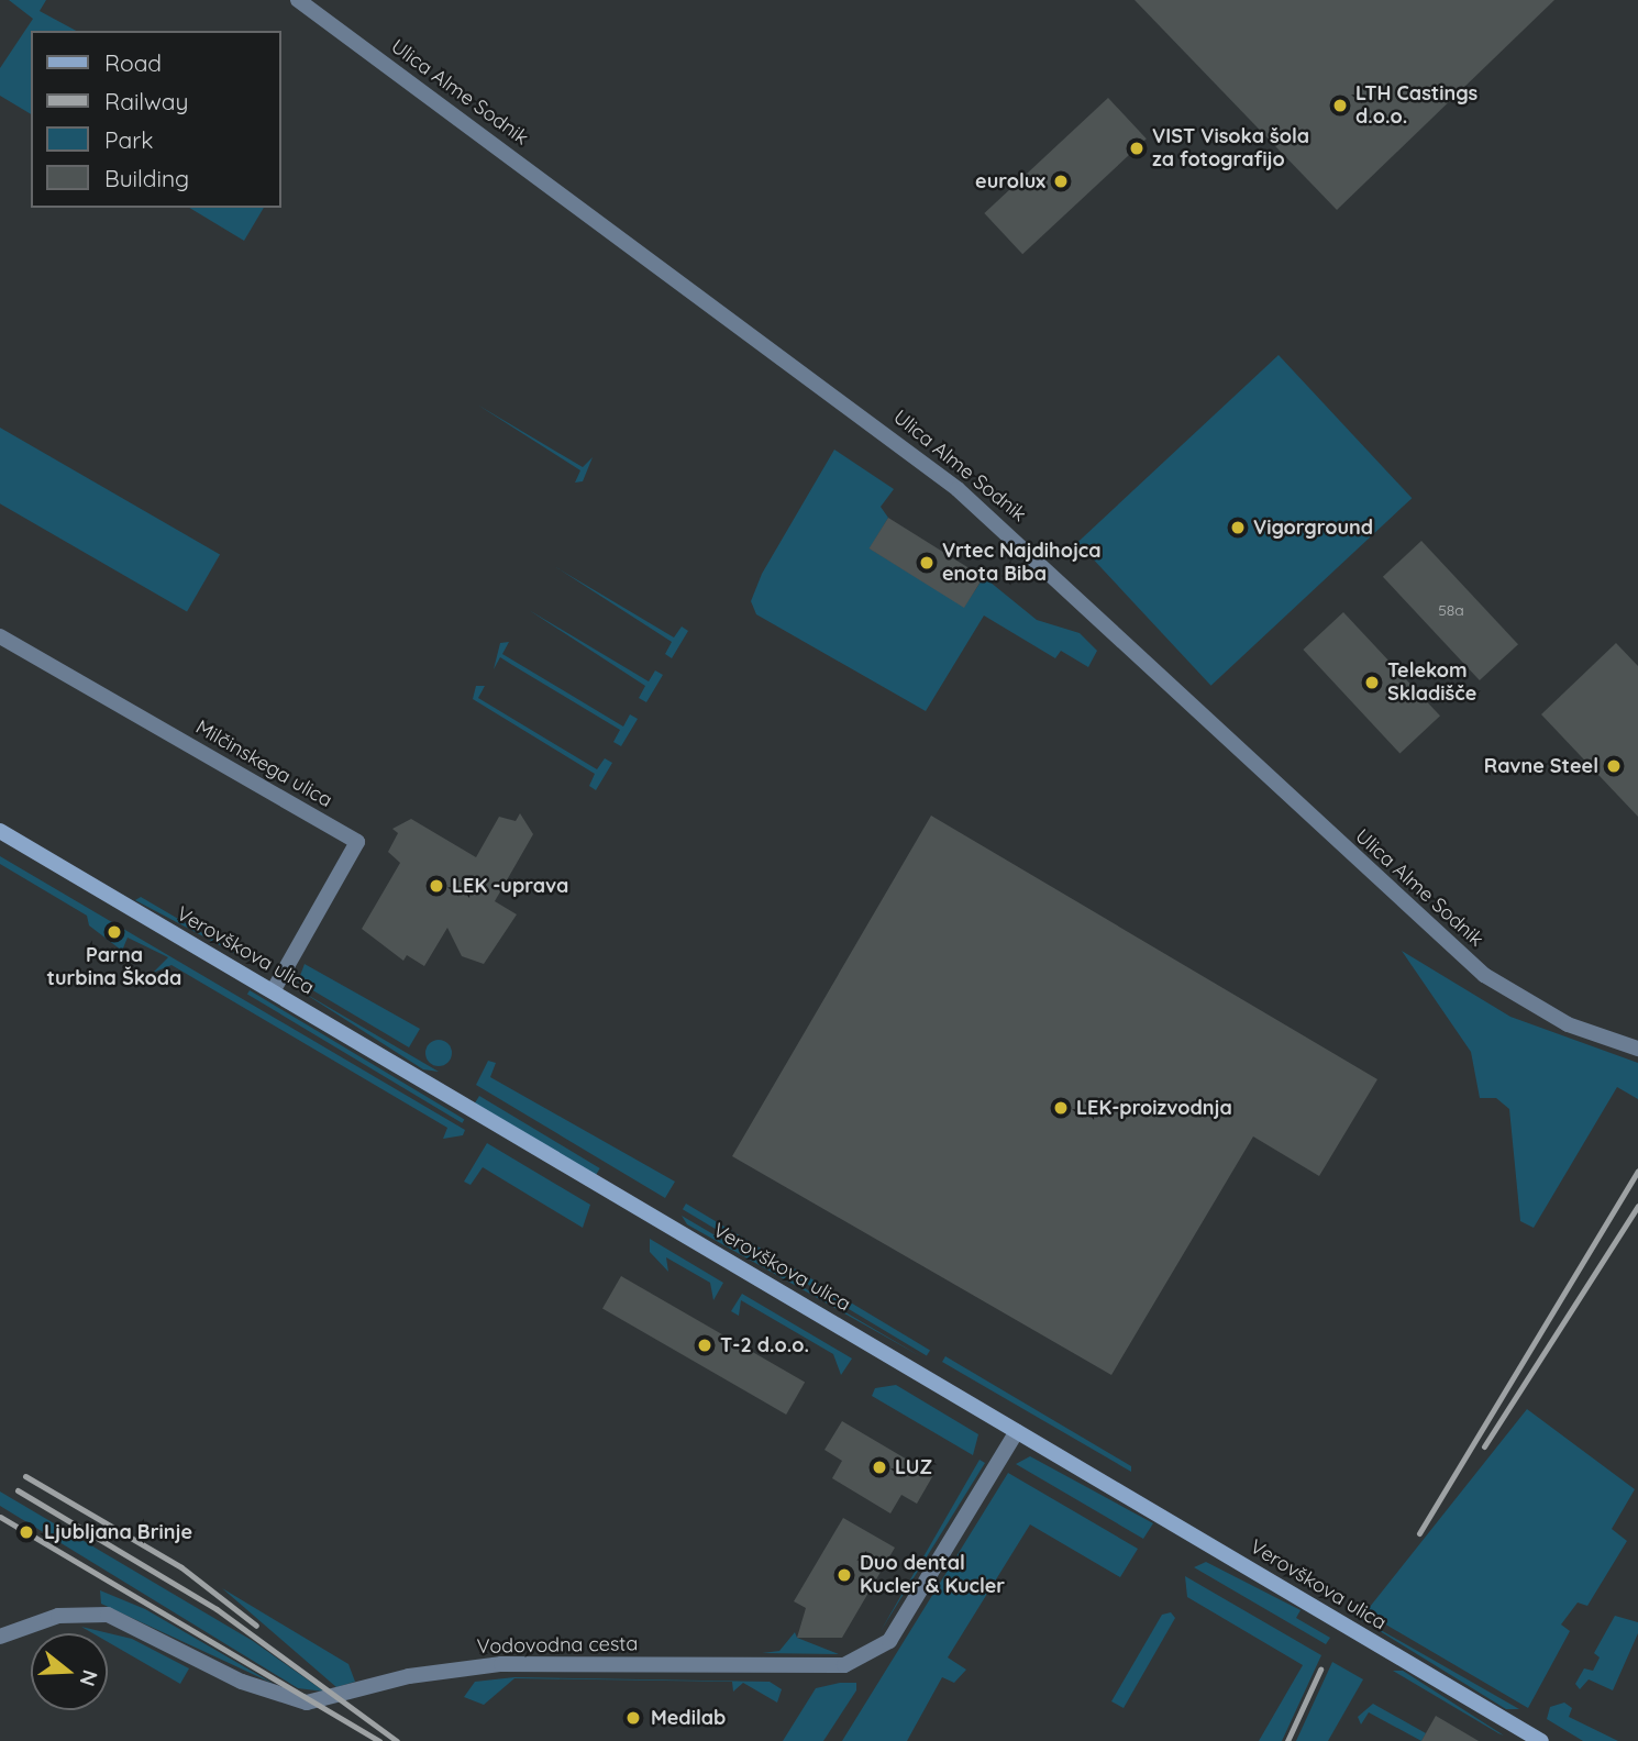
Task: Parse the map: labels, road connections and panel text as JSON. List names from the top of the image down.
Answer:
{
  "streets": {
    "street": [
      "Ulica Alme Sodnik",
      "Milčinskega ulica",
      "Verovškova ulica",
      "Vodovodna cesta"
    ]
  },
  "crossings": [
    ["Milčinskega ulica", "Verovškova ulica"],
    ["Verovškova ulica", "Vodovodna cesta"]
  ],
  "places": [
    "LTH Castings d.o.o.",
    "VIST Visoka šola za fotografijo",
    "eurolux",
    "Vigorground",
    "Vrtec Najdihojca enota Biba",
    "Telekom Skladišče",
    "Ravne Steel",
    "LEK -uprava",
    "Parna turbina Škoda",
    "LEK-proizvodnja",
    "T-2 d.o.o.",
    "LUZ",
    "Ljubljana Brinje",
    "Duo dental Kucler & Kucler",
    "Medilab"
  ],
  "house_numbers": ["58a"],
  "legend": [
    "Road",
    "Railway",
    "Park",
    "Building"
  ],
  "north": "right"
}
